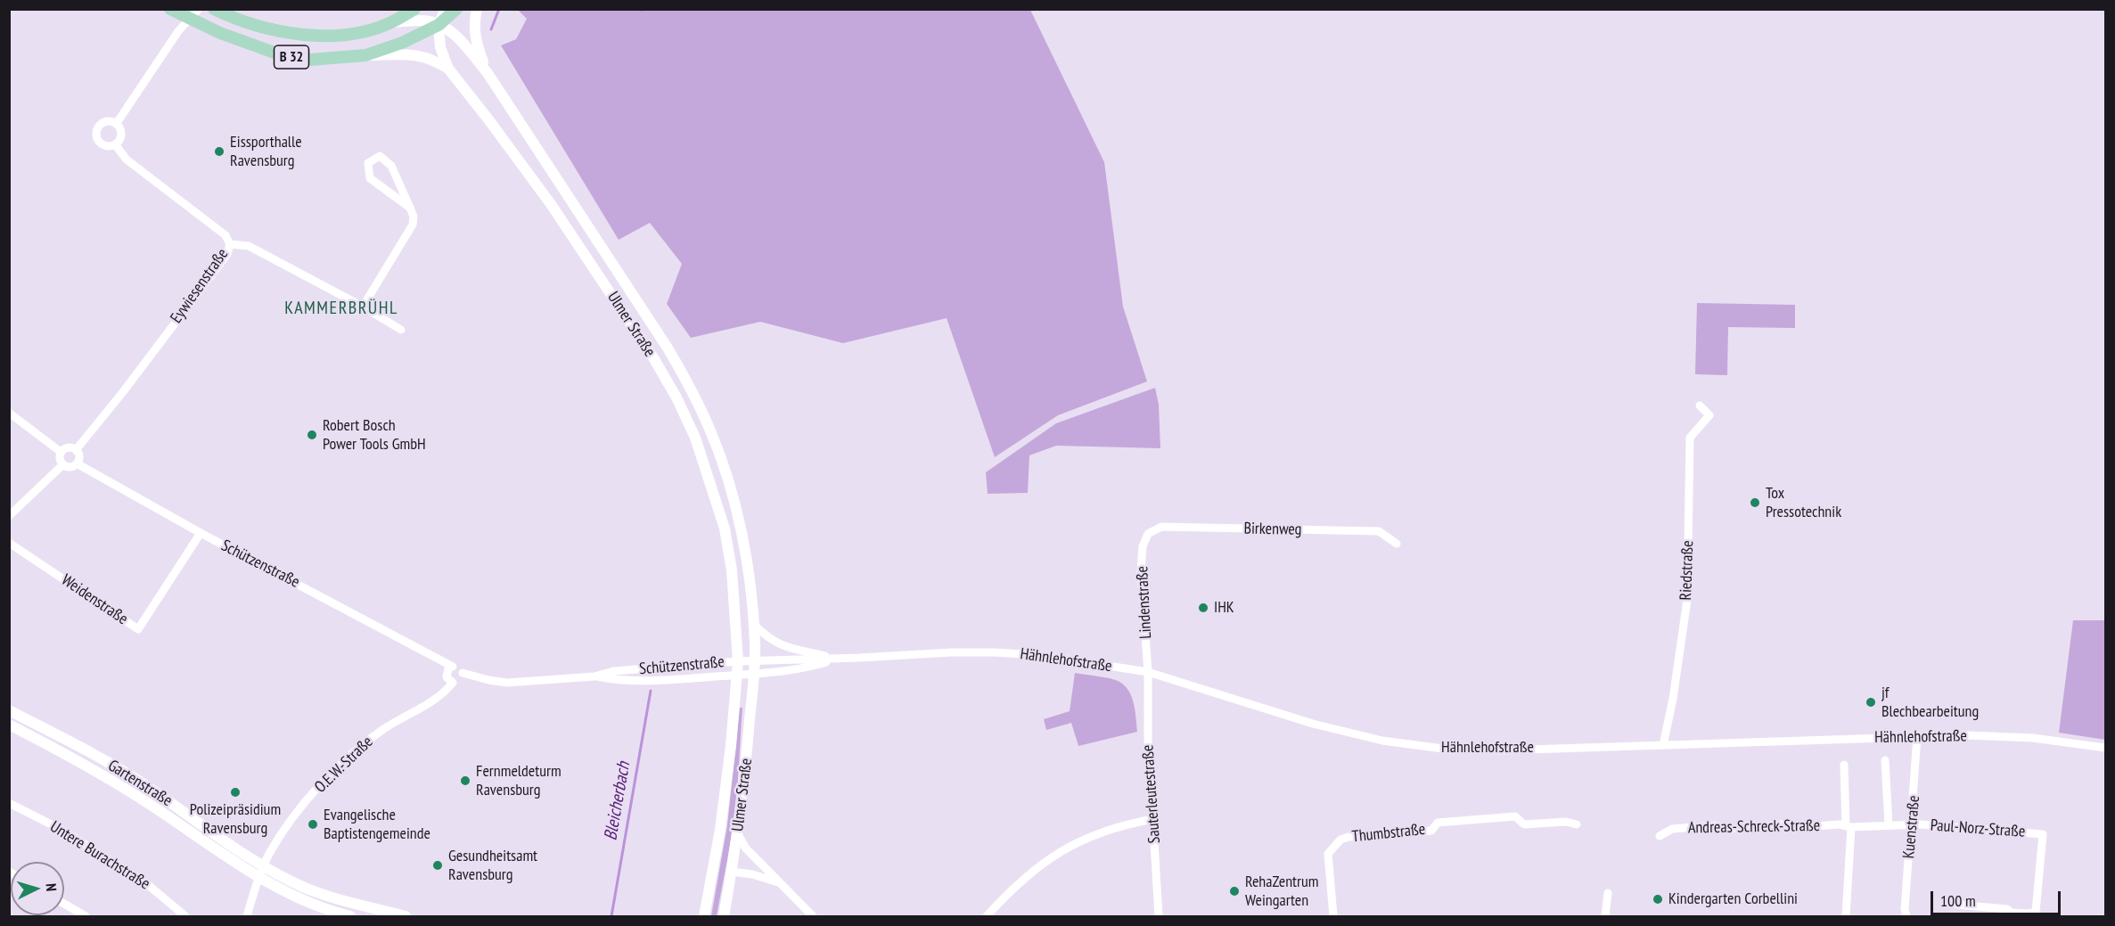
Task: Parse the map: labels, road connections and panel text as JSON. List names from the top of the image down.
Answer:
{
  "streets": {
    "main road": ["B 32", "Ulmer Straße", "Gartenstraße"],
    "street": [
      "Eywiesenstraße",
      "Birkenweg",
      "Schützenstraße",
      "Riedstraße",
      "Weidenstraße",
      "Lindenstraße",
      "Hähnlehofstraße",
      "O.E.W.-Straße",
      "Sauterleutestraße",
      "Andreas-Schreck-Straße",
      "Kuenstraße",
      "Paul-Norz-Straße",
      "Thumbstraße",
      "Untere Burachstraße"
    ]
  },
  "crossings": [
    ["B 32", "Ulmer Straße"],
    ["Eywiesenstraße", "Schützenstraße"],
    ["Ulmer Straße", "Schützenstraße"],
    ["Birkenweg", "Lindenstraße"],
    ["Schützenstraße", "Weidenstraße"],
    ["Schützenstraße", "O.E.W.-Straße"],
    ["Riedstraße", "Hähnlehofstraße"],
    ["Lindenstraße", "Hähnlehofstraße"],
    ["Lindenstraße", "Sauterleutestraße"],
    ["Hähnlehofstraße", "Sauterleutestraße"],
    ["Hähnlehofstraße", "Kuenstraße"],
    ["O.E.W.-Straße", "Gartenstraße"],
    ["Andreas-Schreck-Straße", "Paul-Norz-Straße"],
    ["Kuenstraße", "Paul-Norz-Straße"]
  ],
  "districts": ["KAMMERBRÜHL"],
  "water": ["Bleicherbach"],
  "places": [
    "Eissporthalle Ravensburg",
    "Robert Bosch Power Tools GmbH",
    "Tox Pressotechnik",
    "IHK",
    "jf Blechbearbeitung",
    "Fernmeldeturm Ravensburg",
    "Polizeipräsidium Ravensburg",
    "Evangelische Baptistengemeinde",
    "Gesundheitsamt Ravensburg",
    "RehaZentrum Weingarten",
    "Kindergarten Corbellini"
  ],
  "scale_bar": "100 m",
  "north": "right"
}
